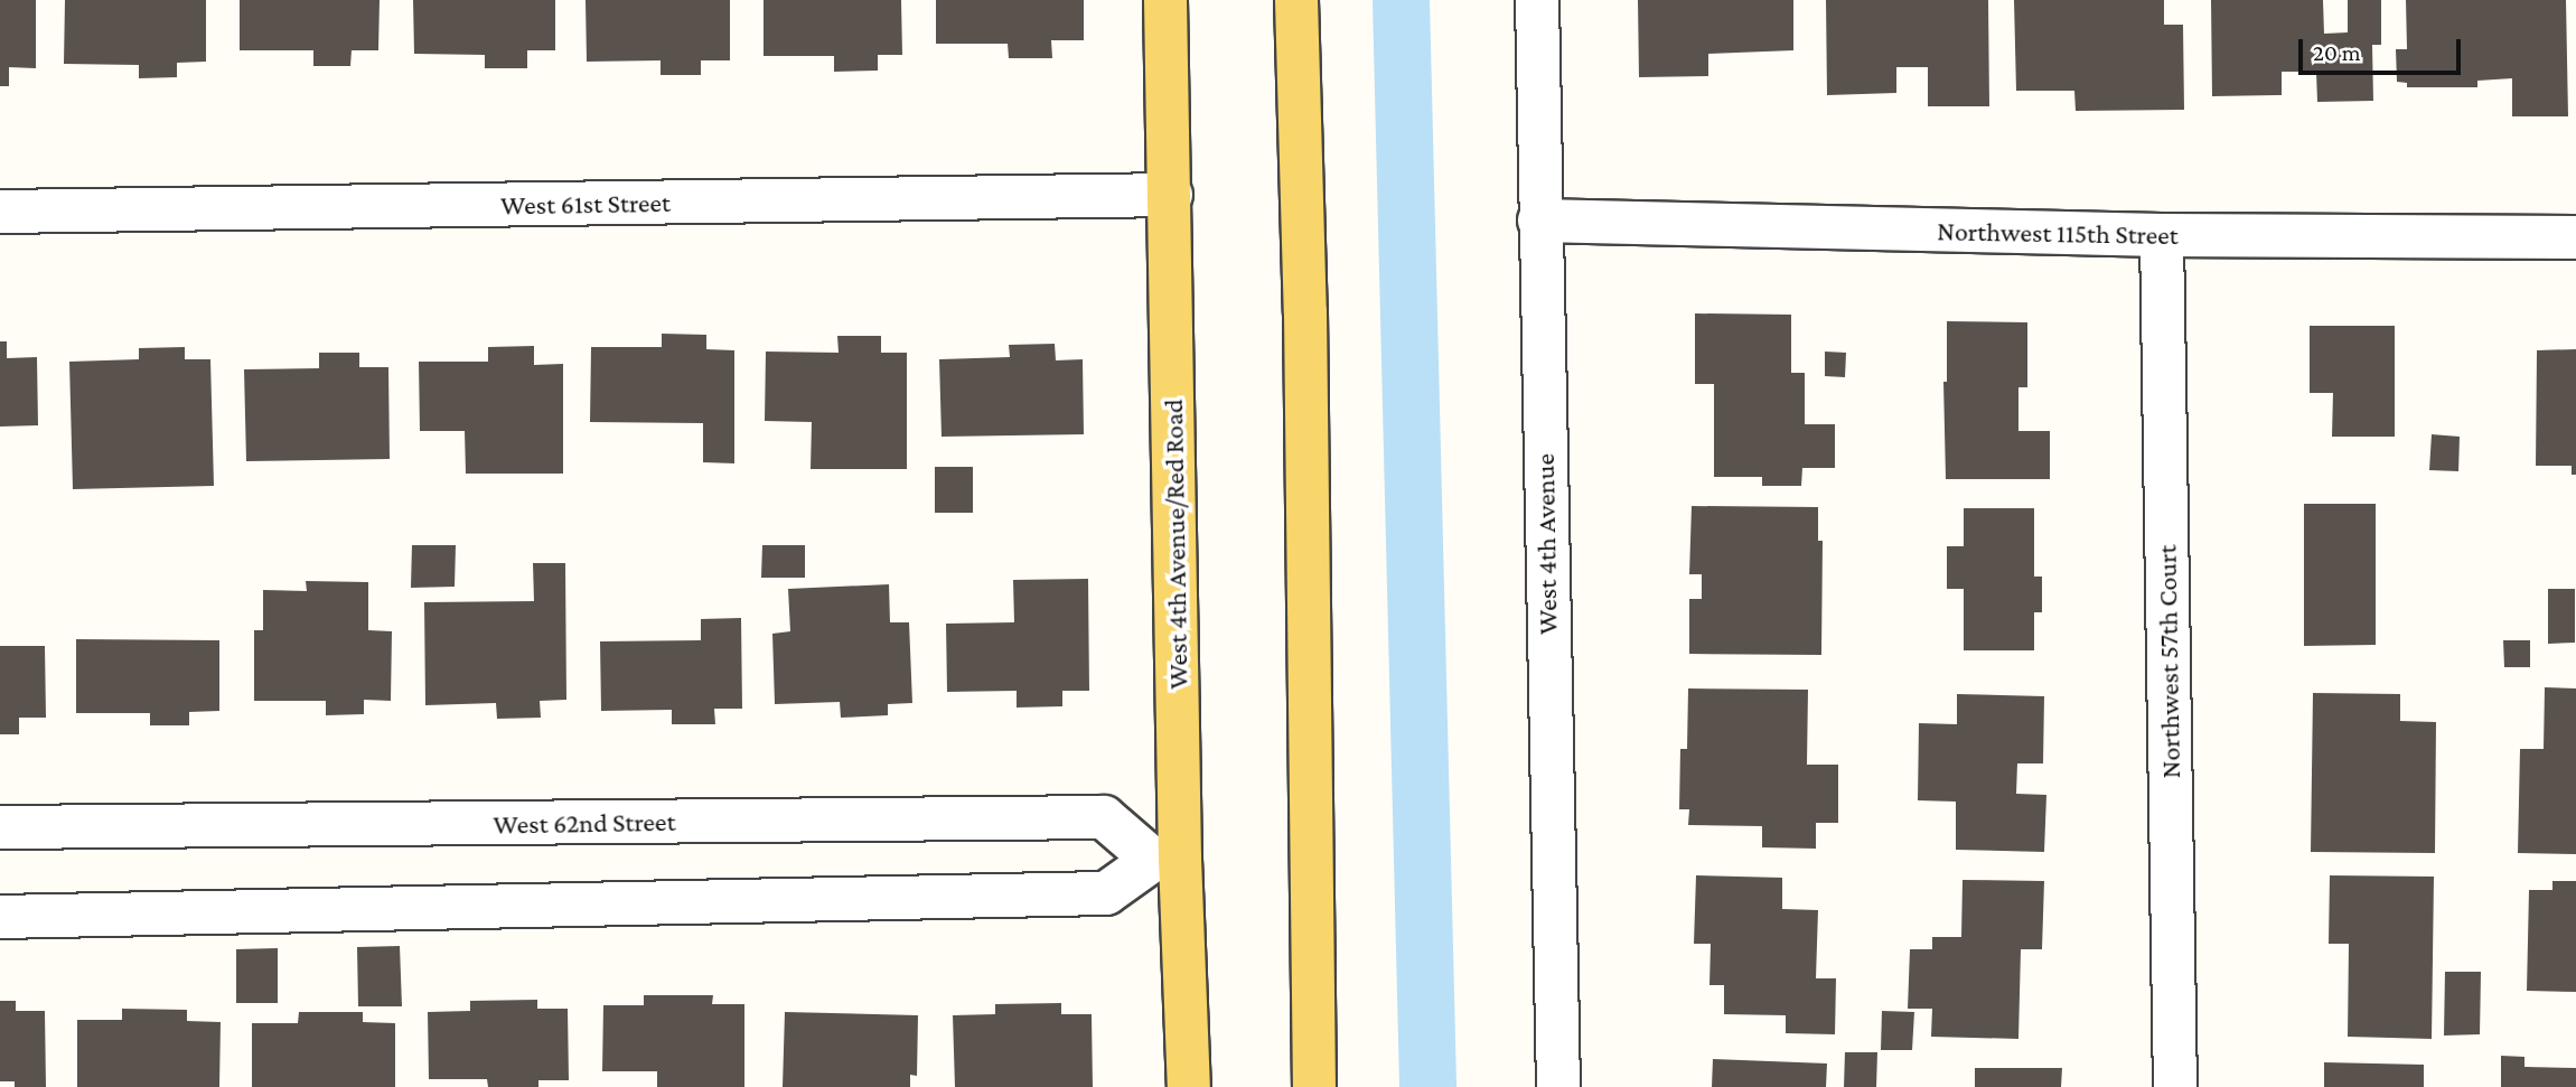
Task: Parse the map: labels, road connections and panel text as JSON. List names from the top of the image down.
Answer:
{
  "streets": {
    "main road": ["West 4th Avenue/Red Road"],
    "street": [
      "West 61st Street",
      "Northwest 115th Street",
      "West 4th Avenue",
      "Northwest 57th Court",
      "West 62nd Street"
    ]
  },
  "crossings": [
    ["West 61st Street", "West 4th Avenue/Red Road"],
    ["Northwest 115th Street", "West 4th Avenue"],
    ["Northwest 115th Street", "Northwest 57th Court"],
    ["West 4th Avenue/Red Road", "West 62nd Street"]
  ],
  "scale_bar": "20 m"
}
